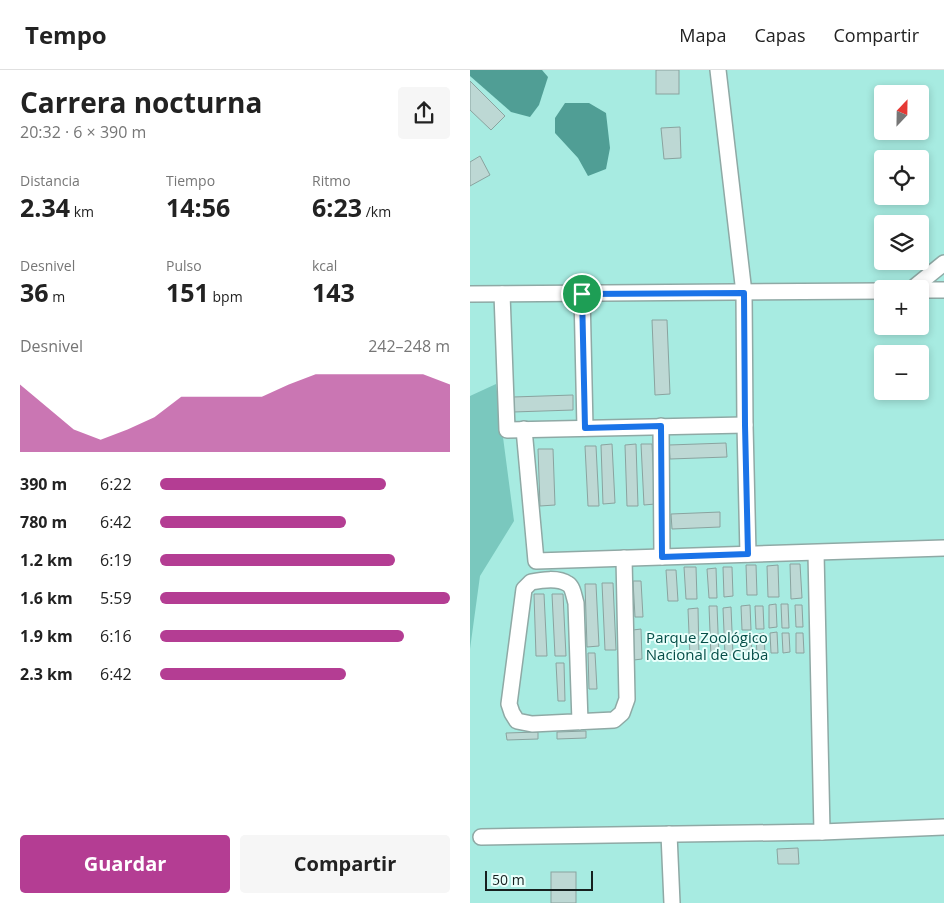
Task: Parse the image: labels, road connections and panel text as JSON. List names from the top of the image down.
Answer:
{
  "parks": ["Parque Zoológico Nacional de Cuba"],
  "scale_bar": "50 m",
  "north": "top",
  "page": {
    "header": "Tempo",
    "nav": ["Mapa", "Capas", "Compartir"],
    "heading": ["Carrera nocturna", "20:32 · 6 × 390 m"],
    "map_buttons": ["+", "−"],
    "stats": [
      ["Distancia", "2.34 km"],
      ["Tiempo", "14:56"],
      ["Ritmo", "6:23 /km"],
      ["Desnivel", "36 m"],
      ["Pulso", "151 bpm"],
      ["kcal", "143"]
    ],
    "chart": ["Desnivel", "242–248 m"],
    "list": [
      {
        "name": "390 m",
        "note": "6:22"
      },
      {
        "name": "780 m",
        "note": "6:42"
      },
      {
        "name": "1.2 km",
        "note": "6:19"
      },
      {
        "name": "1.6 km",
        "note": "5:59"
      },
      {
        "name": "1.9 km",
        "note": "6:16"
      },
      {
        "name": "2.3 km",
        "note": "6:42"
      }
    ],
    "buttons": ["Guardar", "Compartir"],
    "scale": "50 m"
  }
}
